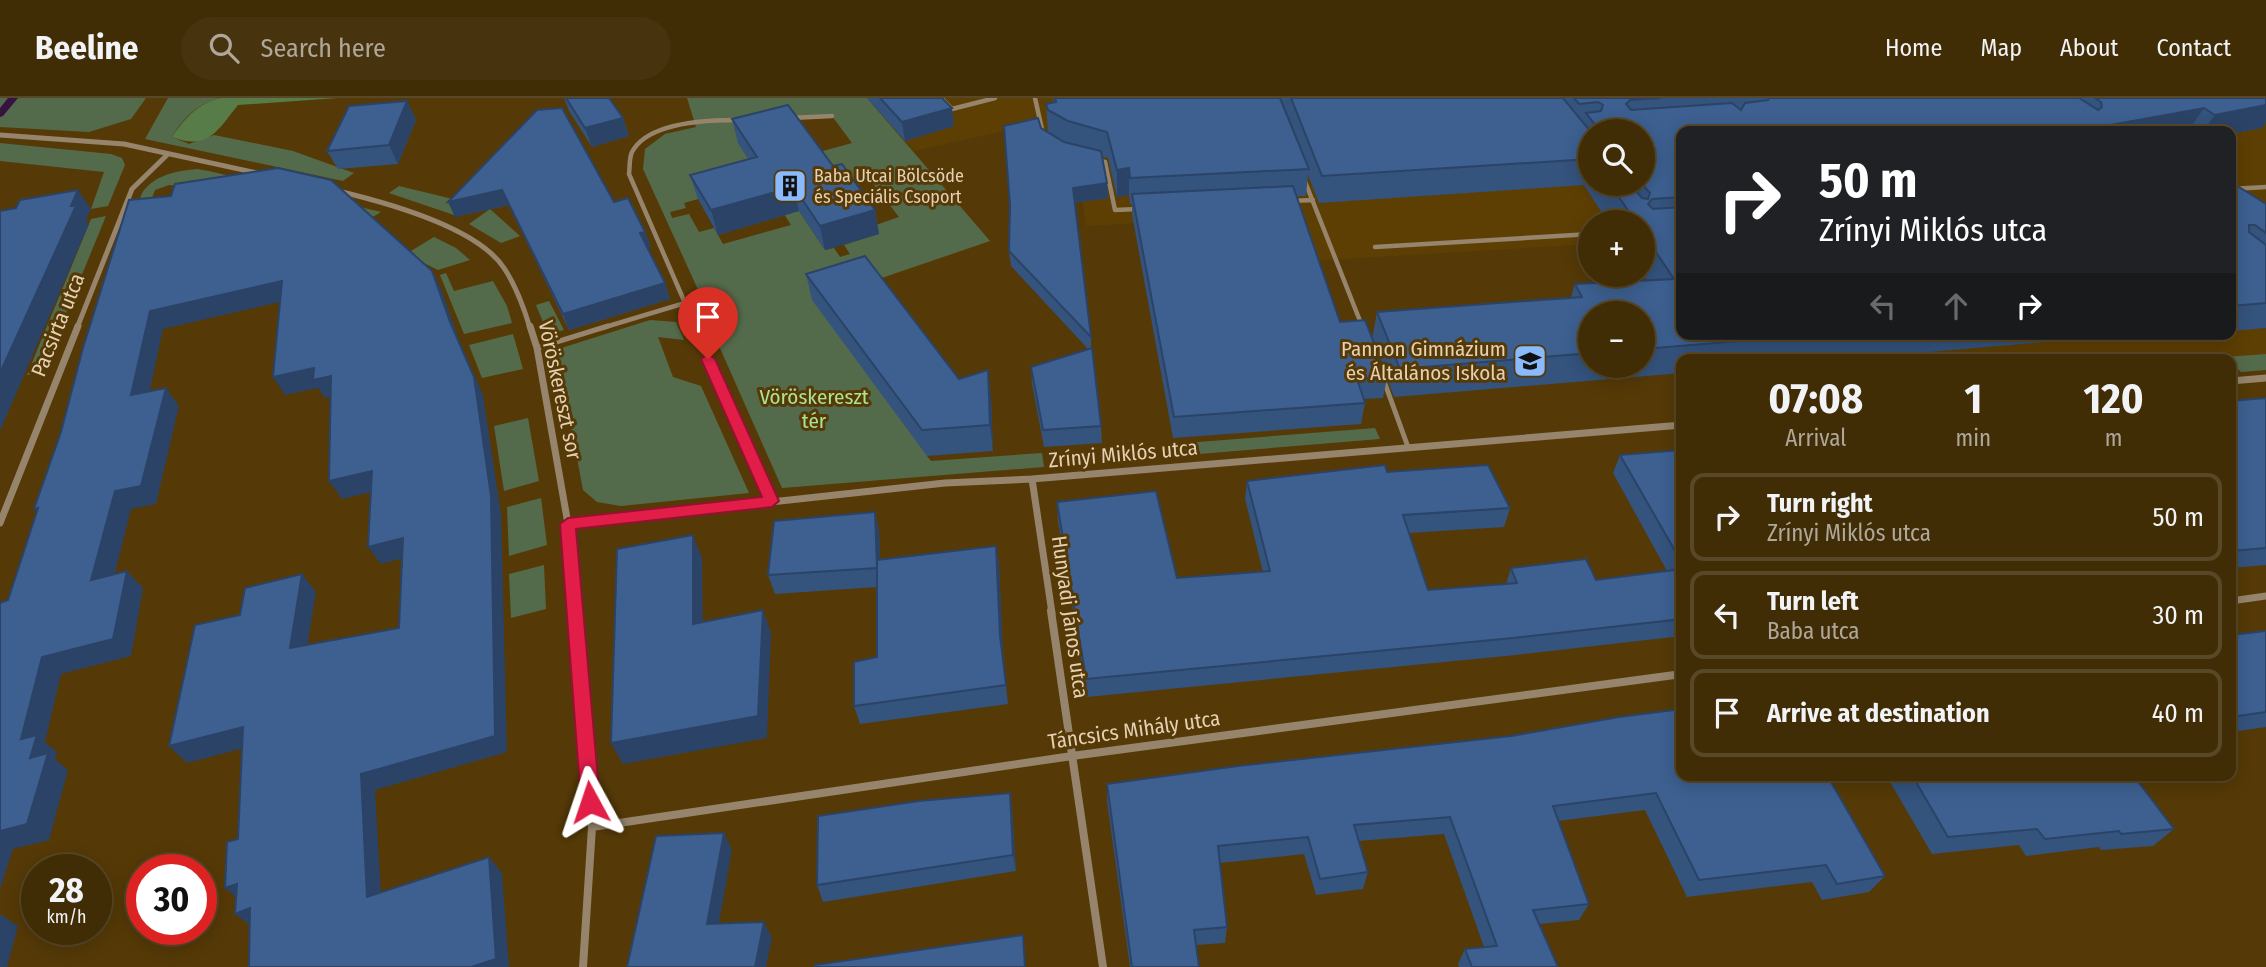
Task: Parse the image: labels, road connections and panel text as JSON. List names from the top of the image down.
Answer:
{
  "streets": {
    "street": [
      "Pacsirta utca",
      "Vöröskereszt sor",
      "Zrínyi Miklós utca",
      "Hunyadi János utca",
      "Táncsics Mihály utca"
    ]
  },
  "crossings": [
    ["Vöröskereszt sor", "Zrínyi Miklós utca"],
    ["Vöröskereszt sor", "Táncsics Mihály utca"],
    ["Zrínyi Miklós utca", "Hunyadi János utca"],
    ["Hunyadi János utca", "Táncsics Mihály utca"]
  ],
  "parks": ["Vöröskereszt tér"],
  "places": {
    "building": ["Baba Utcai Bölcsöde és Speciális Csoport"],
    "school or university": ["Pannon Gimnázium és Általános Iskola"]
  },
  "page": {
    "header": "Beeline",
    "search": "Search here",
    "nav": [
      "Home",
      "Map",
      "About",
      "Contact"
    ],
    "map_buttons": ["+", "−"],
    "turn": ["50 m", "Zrínyi Miklós utca"],
    "eta": [
      "07:08",
      "Arrival",
      "1",
      "min",
      "120",
      "m"
    ],
    "list": [
      {
        "name": "Turn right",
        "note": "Zrínyi Miklós utca",
        "value": "50 m"
      },
      {
        "name": "Turn left",
        "note": "Baba utca",
        "value": "30 m"
      },
      {
        "name": "Arrive at destination",
        "value": "40 m"
      }
    ],
    "speed": "28 km/h",
    "limit": "30"
  }
}
